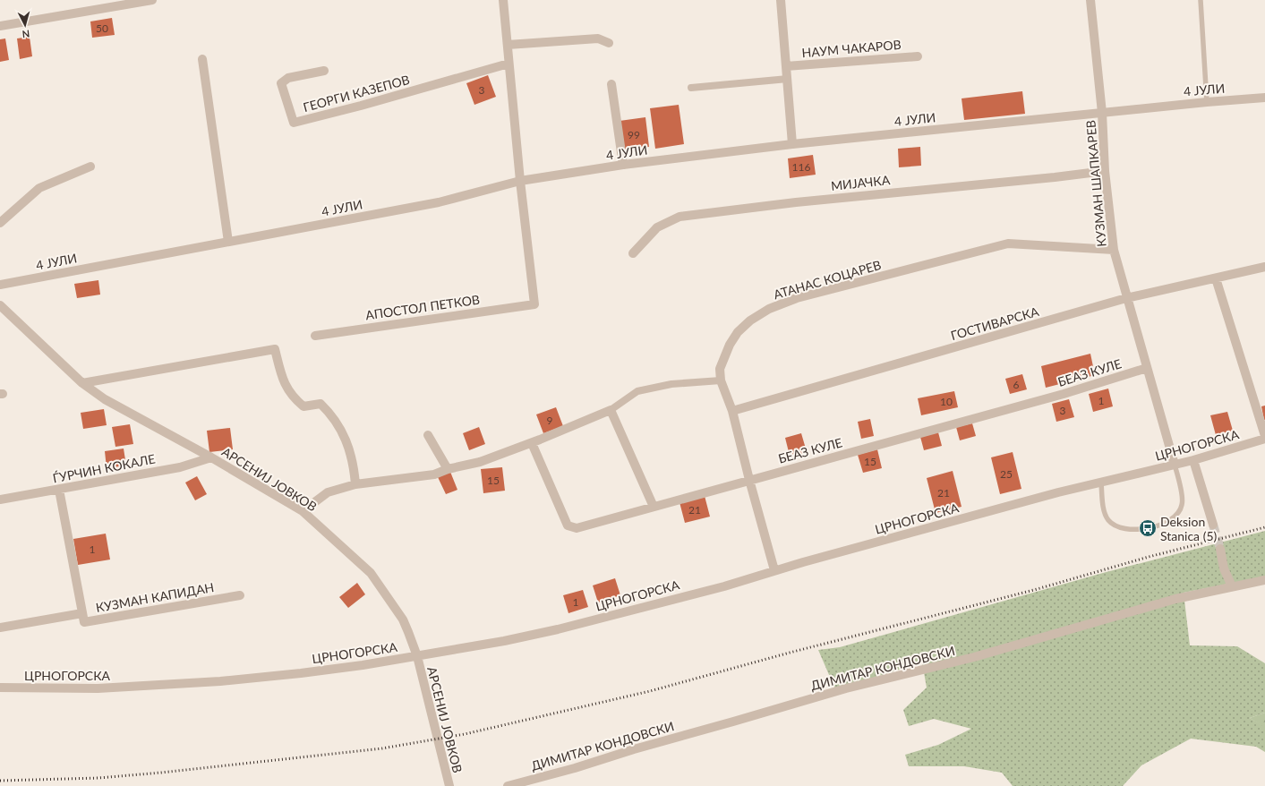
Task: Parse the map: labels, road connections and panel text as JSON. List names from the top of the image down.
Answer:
{
  "streets": {
    "street": [
      "НАУМ ЧАКАРОВ",
      "4 ЈУЛИ",
      "ГЕОРГИ КАЗЕПОВ",
      "МИЈАЧКА",
      "КУЗМАН ШАПКАРЕВ",
      "АТАНАС КОЦАРЕВ",
      "АПОСТОЛ ПЕТКОВ",
      "ГОСТИВАРСКА",
      "БЕАЗ КУЛЕ",
      "ЦРНОГОРСКА",
      "ЃУРЧИН КОКАЛЕ",
      "АРСЕНИЈ ЈОВКОВ",
      "КУЗМАН КАПИДАН",
      "ДИМИТАР КОНДОВСКИ"
    ]
  },
  "crossings": [
    ["НАУМ ЧАКАРОВ", "4 ЈУЛИ"],
    ["4 ЈУЛИ", "КУЗМАН ШАПКАРЕВ"],
    ["4 ЈУЛИ", "АПОСТОЛ ПЕТКОВ"],
    ["МИЈАЧКА", "КУЗМАН ШАПКАРЕВ"],
    ["КУЗМАН ШАПКАРЕВ", "АТАНАС КОЦАРЕВ"],
    ["КУЗМАН ШАПКАРЕВ", "ГОСТИВАРСКА"],
    ["КУЗМАН ШАПКАРЕВ", "БЕАЗ КУЛЕ"],
    ["КУЗМАН ШАПКАРЕВ", "ЦРНОГОРСКА"],
    ["АТАНАС КОЦАРЕВ", "ГОСТИВАРСКА"],
    ["АТАНАС КОЦАРЕВ", "БЕАЗ КУЛЕ"],
    ["АТАНАС КОЦАРЕВ", "ЦРНОГОРСКА"],
    ["ЦРНОГОРСКА", "АРСЕНИЈ ЈОВКОВ"],
    ["ЃУРЧИН КОКАЛЕ", "АРСЕНИЈ ЈОВКОВ"],
    ["ЃУРЧИН КОКАЛЕ", "КУЗМАН КАПИДАН"]
  ],
  "places": {
    "bus stop": ["Deksion Stanica (5)"]
  },
  "house_numbers": [
    "50",
    "3",
    "99",
    "116",
    "6",
    "1",
    "10",
    "3",
    "9",
    "15",
    "25",
    "15",
    "21",
    "21",
    "1",
    "1"
  ],
  "north": "bottom"
}
